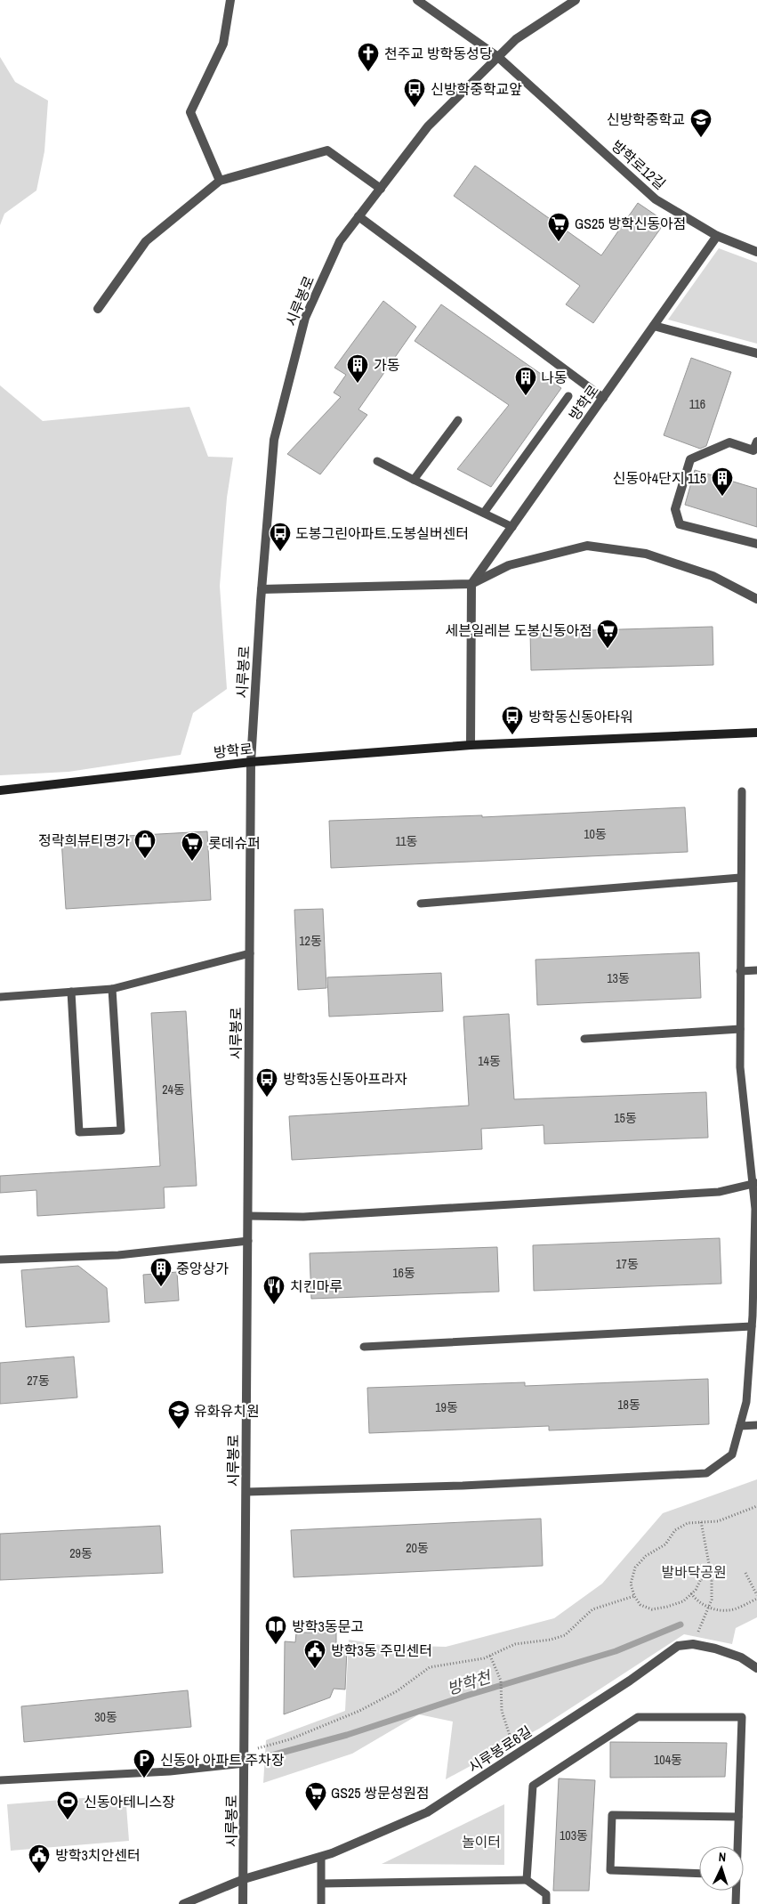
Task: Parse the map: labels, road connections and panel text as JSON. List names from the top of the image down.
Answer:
{
  "streets": {
    "main road": ["방학로"],
    "street": ["방학로12길", "시루봉로", "시루봉로6길"]
  },
  "crossings": [
    ["방학로12길", "시루봉로"],
    ["방학로12길", "방학로"],
    ["시루봉로", "방학로"],
    ["시루봉로", "시루봉로6길"]
  ],
  "water": ["방학천"],
  "parks": ["발바닥공원", "놀이터"],
  "places": {
    "church": ["천주교 방학동성당"],
    "bus stop": [
      "신방학중학교앞",
      "도봉그린아파트.도봉실버센터",
      "방학동신동아타워",
      "방학3동신동아프라자"
    ],
    "school or university": ["신방학중학교", "유화유치원"],
    "supermarket": [
      "GS25 방학신동아점",
      "세븐일레븐 도봉신동아점",
      "롯데슈퍼",
      "GS25 쌍문성원점"
    ],
    "building": [
      "가동",
      "나동",
      "신동아4단지 115",
      "중앙상가"
    ],
    "shop": ["정락희뷰티명가"],
    "restaurant": ["치킨마루"],
    "library": ["방학3동문고"],
    "public building": ["방학3동 주민센터", "방학3치안센터"],
    "parking": ["신동아 아파트 주차장"],
    "sports": ["신동아테니스장"]
  },
  "house_numbers": [
    "116",
    "10동",
    "11동",
    "12동",
    "13동",
    "14동",
    "24동",
    "15동",
    "17동",
    "16동",
    "27동",
    "18동",
    "19동",
    "20동",
    "29동",
    "30동",
    "104동",
    "103동"
  ],
  "north": "top"
}
